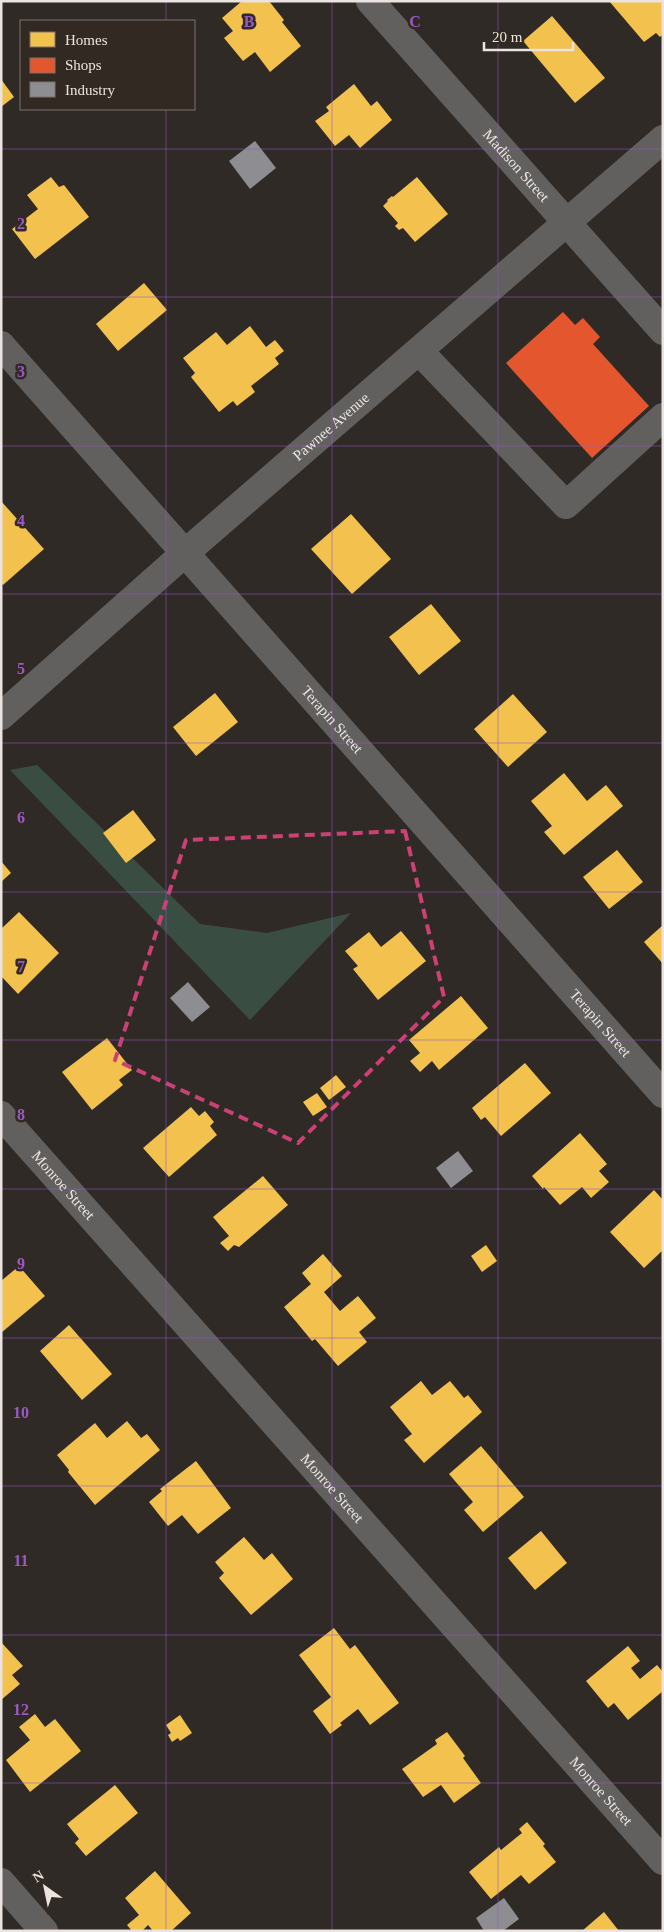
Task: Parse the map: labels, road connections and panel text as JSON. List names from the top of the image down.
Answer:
{
  "streets": {
    "street": [
      "Madison Street",
      "Pawnee Avenue",
      "Terapin Street",
      "Monroe Street"
    ]
  },
  "crossings": [
    ["Madison Street", "Pawnee Avenue"],
    ["Pawnee Avenue", "Terapin Street"]
  ],
  "legend": ["Homes", "Shops", "Industry"],
  "scale_bar": "20 m",
  "north": "top left",
  "grid": {
    "columns": ["B", "C"],
    "rows": [
      "2",
      "3",
      "4",
      "5",
      "6",
      "7",
      "8",
      "9",
      "10",
      "11",
      "12"
    ]
  }
}
